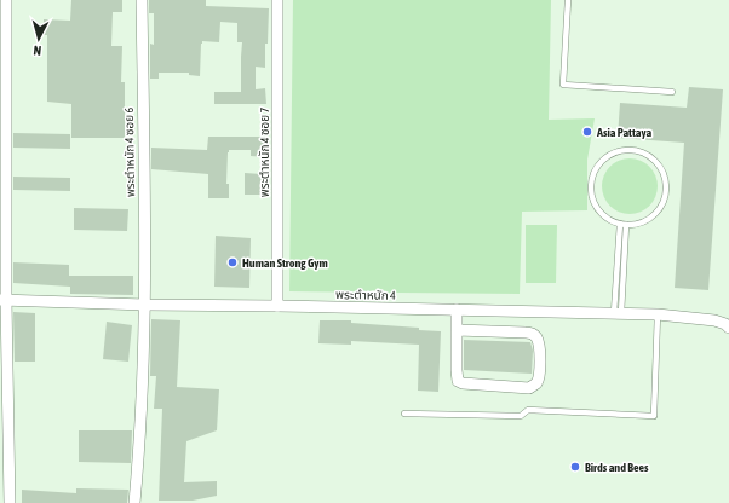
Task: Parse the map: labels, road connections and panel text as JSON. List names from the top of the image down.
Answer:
{
  "streets": {
    "street": ["พระตำหนัก 4 ซอย 6", "พระตำหนัก 4 ซอย 7", "พระตำหนัก 4"]
  },
  "crossings": [
    ["พระตำหนัก 4 ซอย 6", "พระตำหนัก 4"],
    ["พระตำหนัก 4 ซอย 7", "พระตำหนัก 4"]
  ],
  "places": ["Asia Pattaya", "Human Strong Gym", "Birds and Bees"],
  "north": "bottom"
}
